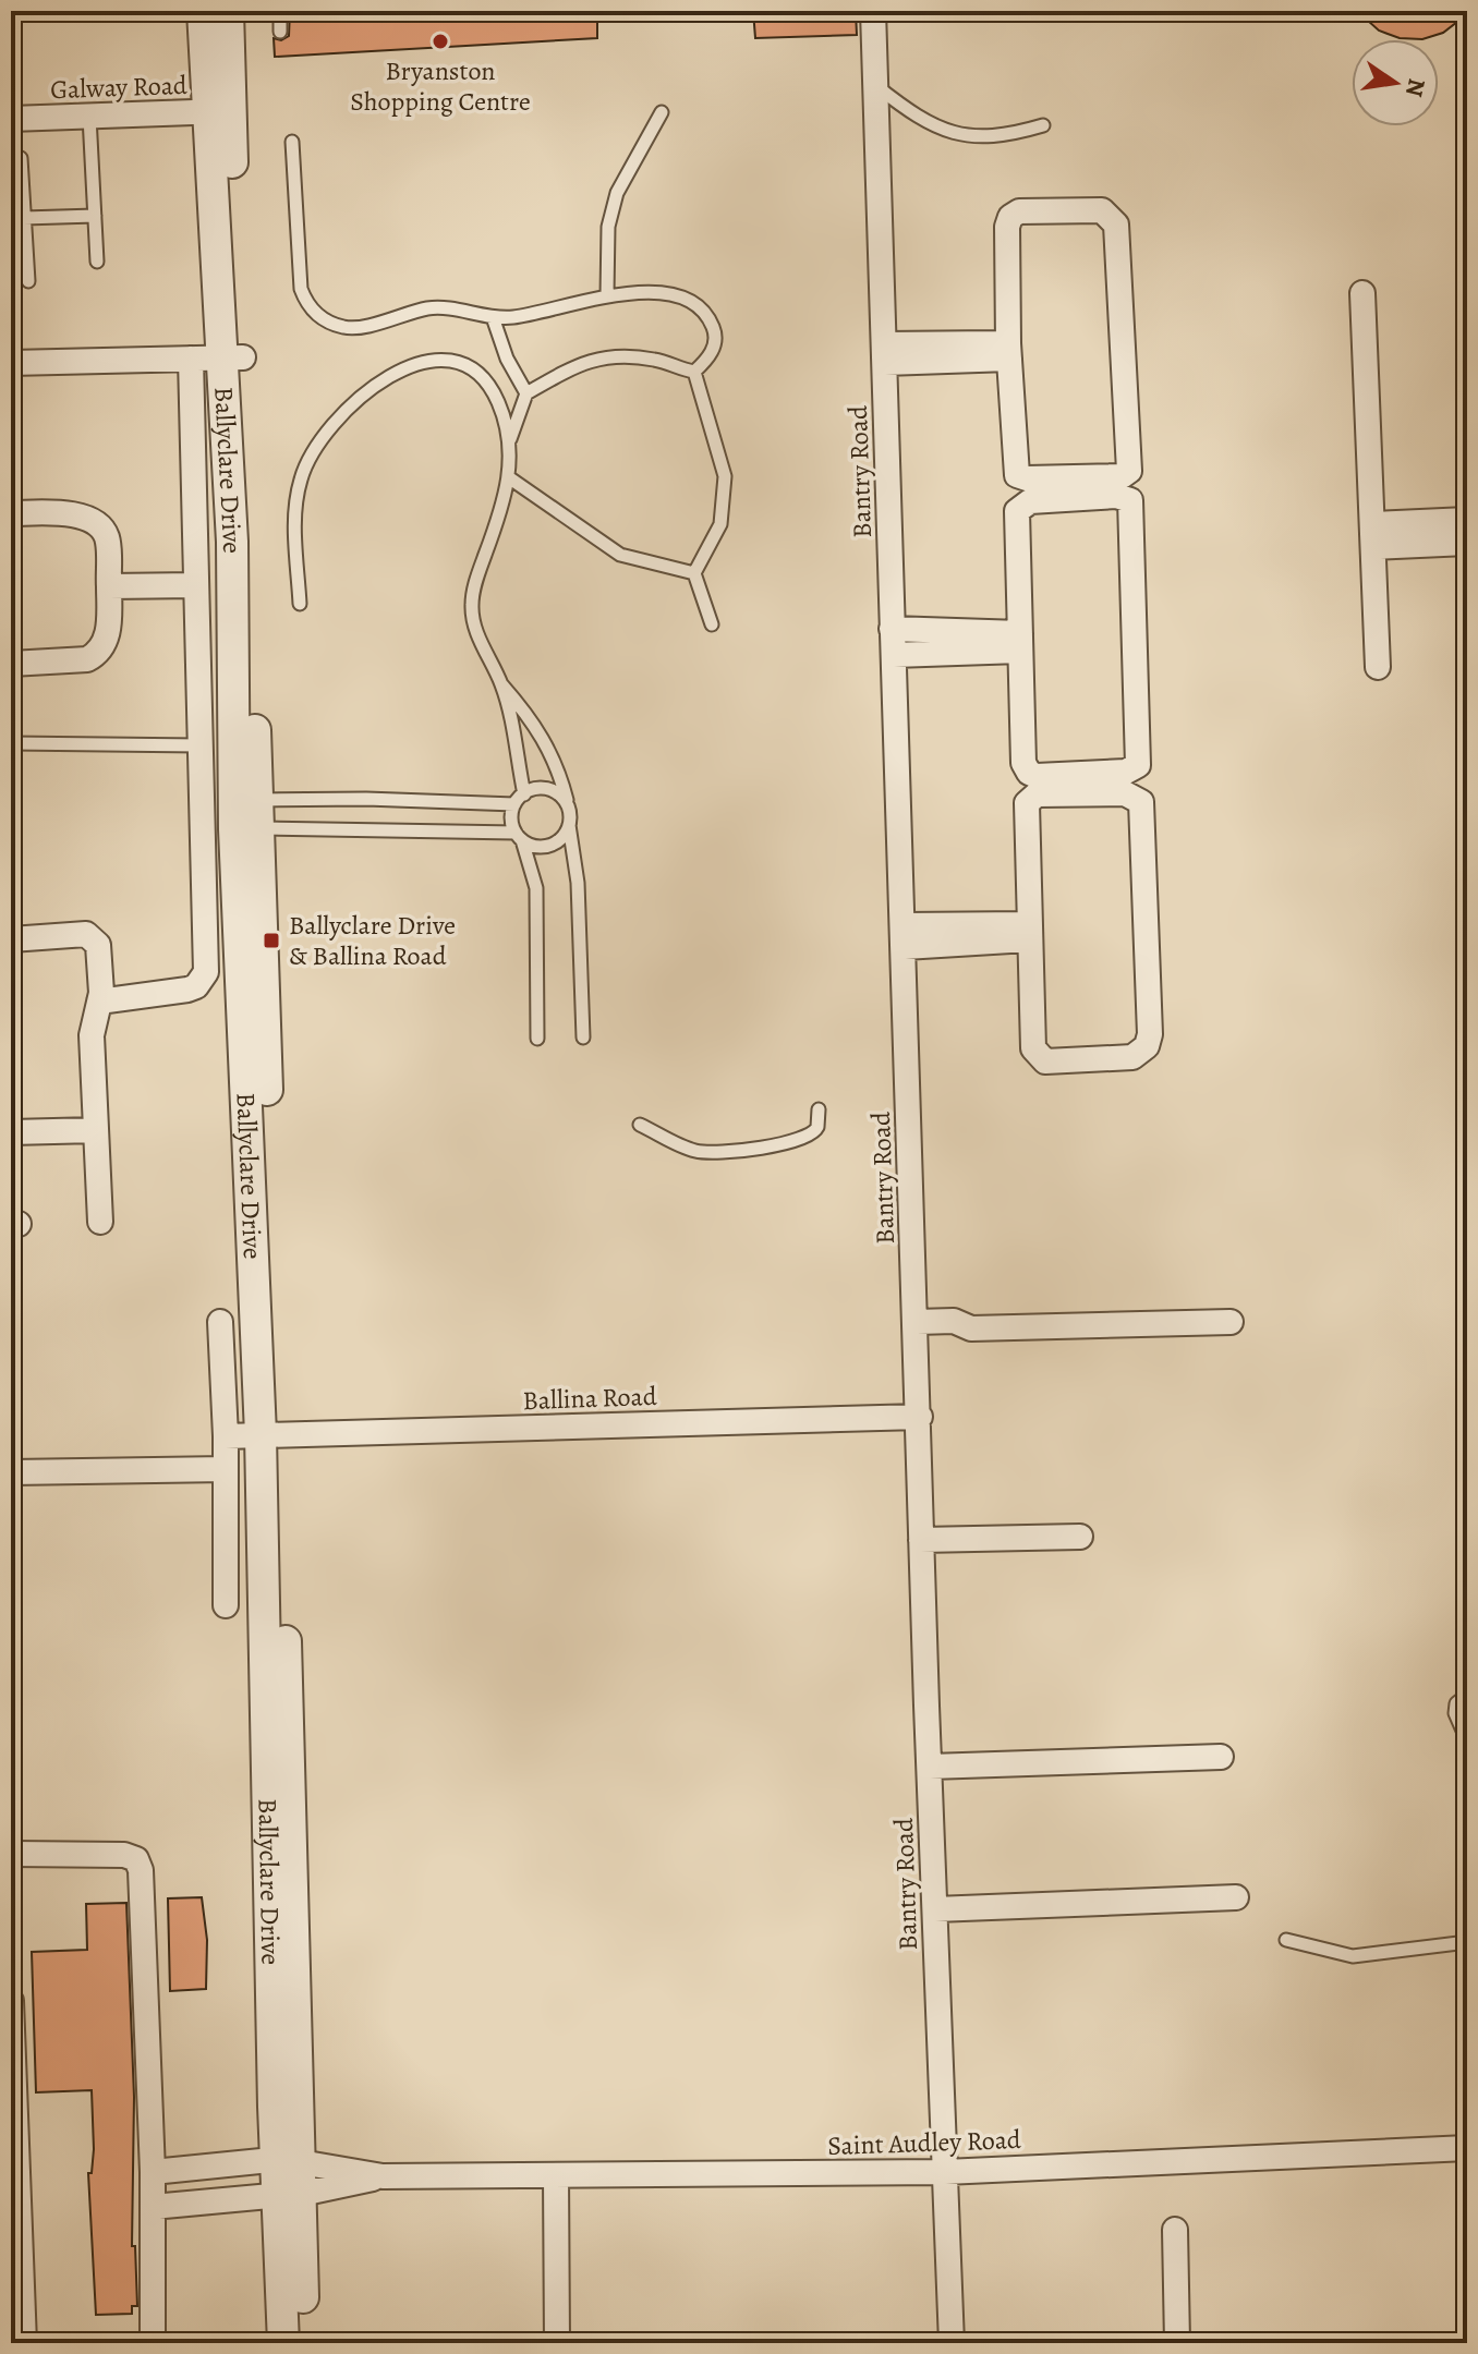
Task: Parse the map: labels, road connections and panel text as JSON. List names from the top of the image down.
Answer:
{
  "streets": {
    "street": [
      "Galway Road",
      "Ballyclare Drive",
      "Bantry Road",
      "Ballina Road",
      "Saint Audley Road"
    ]
  },
  "crossings": [
    ["Galway Road", "Ballyclare Drive"],
    ["Ballyclare Drive", "Ballina Road"],
    ["Ballyclare Drive", "Saint Audley Road"],
    ["Bantry Road", "Ballina Road"],
    ["Bantry Road", "Saint Audley Road"]
  ],
  "places": {
    "other": ["Bryanston Shopping Centre"],
    "transit": ["Ballyclare Drive & Ballina Road"]
  },
  "north": "right"
}
